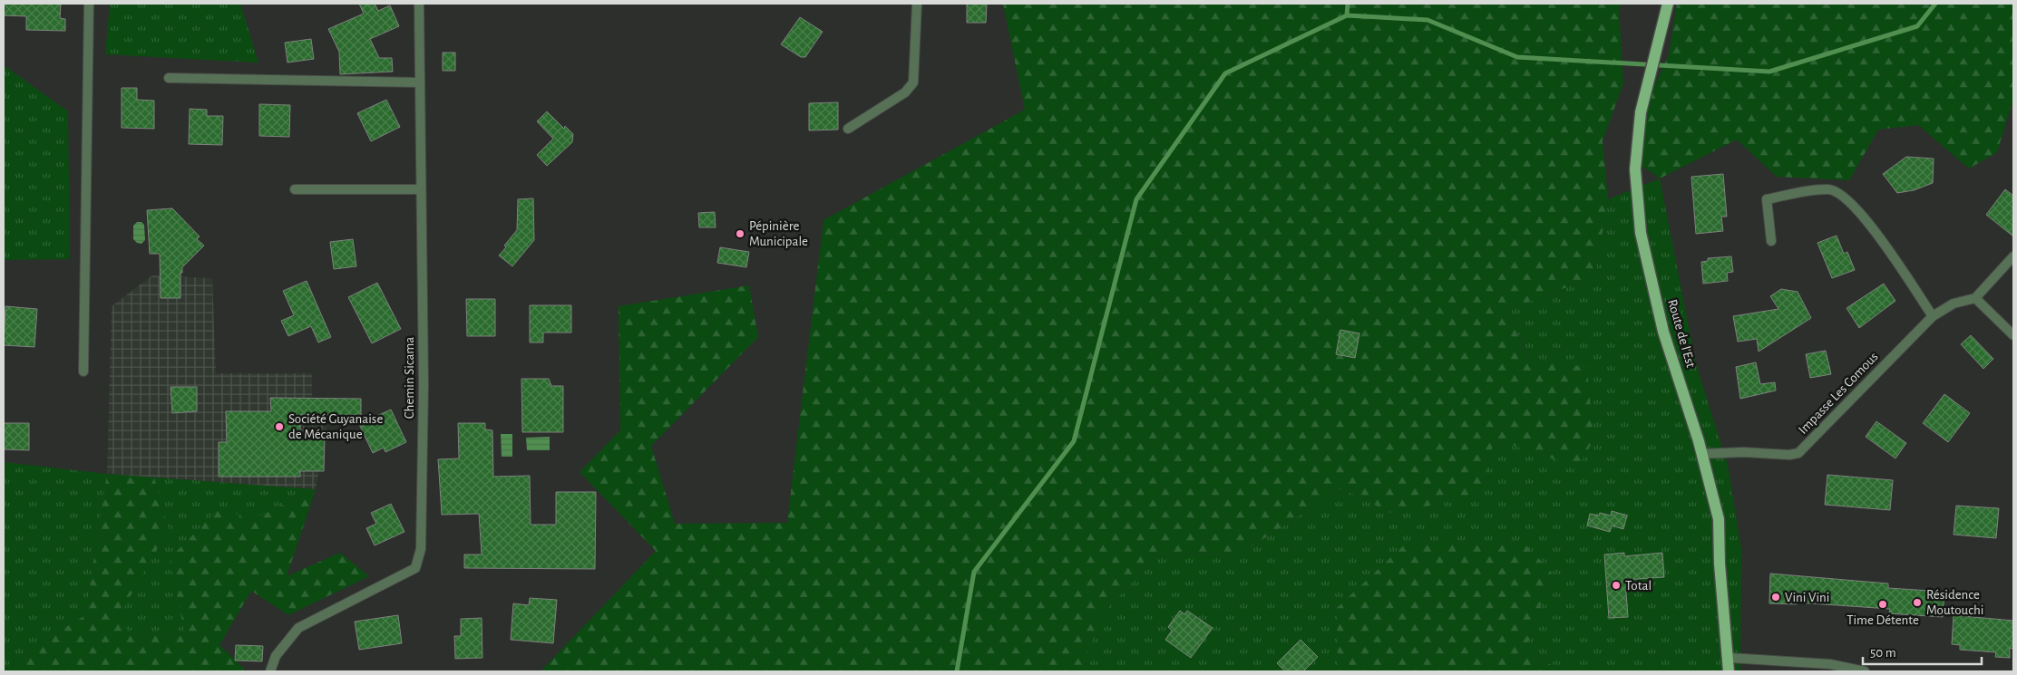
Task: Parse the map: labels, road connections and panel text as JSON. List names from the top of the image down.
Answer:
{
  "streets": {
    "main road": ["Route de l'Est"],
    "street": ["Chemin Sicama", "Impasse Les Comous"]
  },
  "crossings": [
    ["Route de l'Est", "Impasse Les Comous"]
  ],
  "places": [
    "Pépinière Municipale",
    "Société Guyanaise de Mécanique",
    "Total",
    "Vini Vini",
    "Résidence Moutouchi",
    "Time Détente"
  ],
  "scale_bar": "50 m"
}
